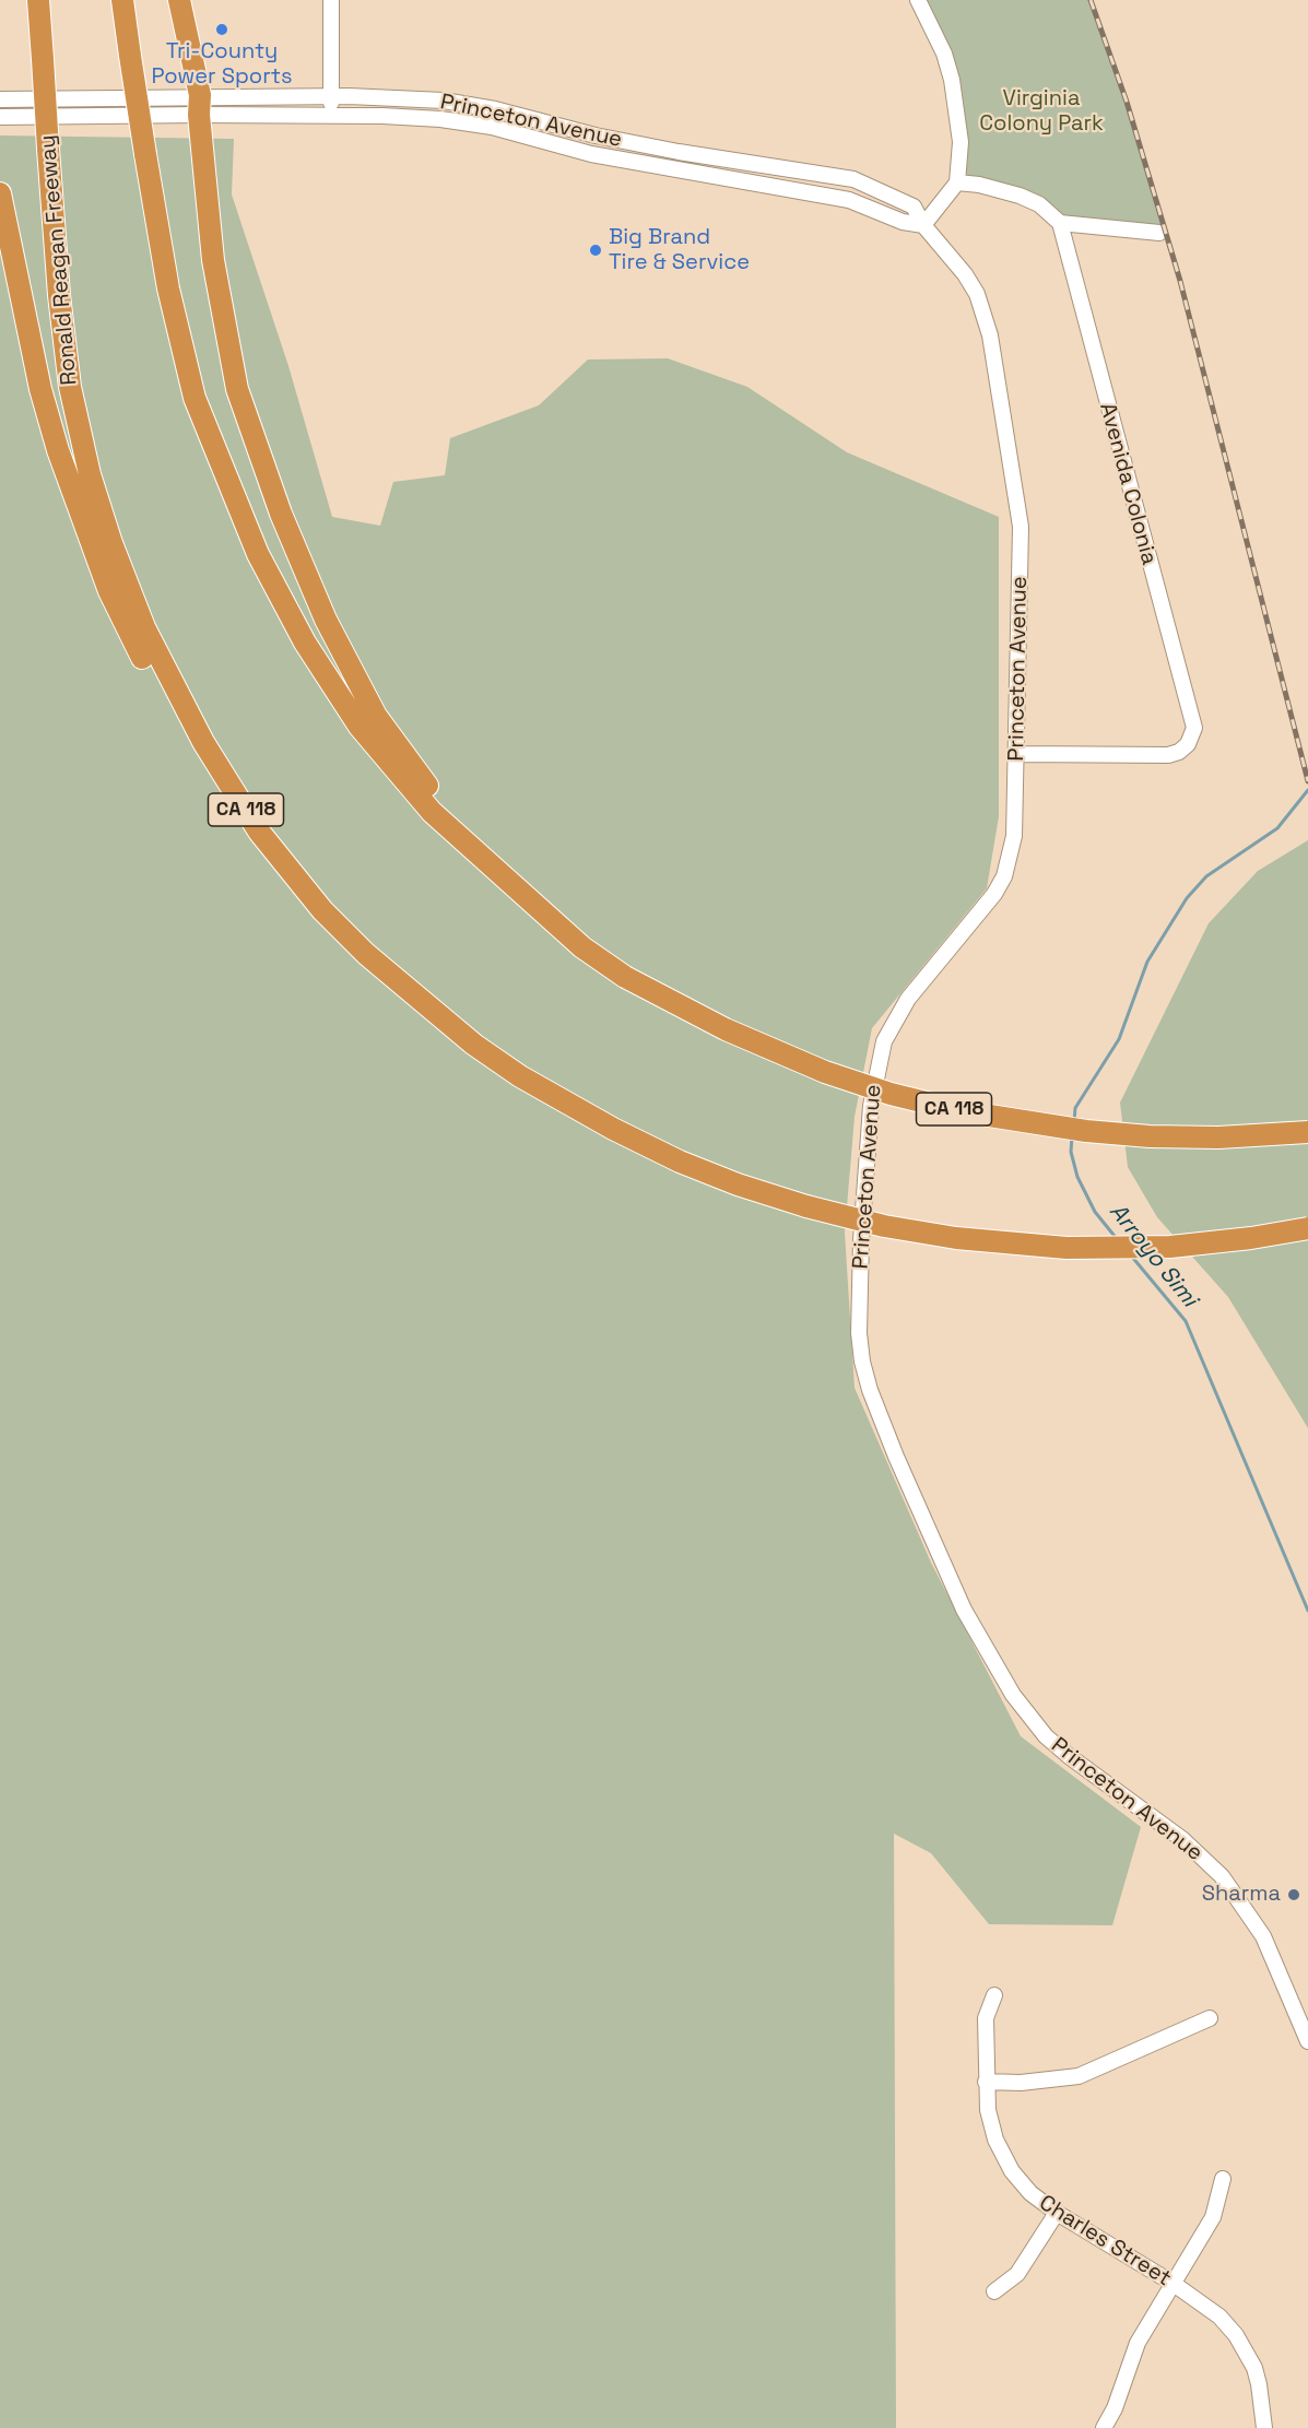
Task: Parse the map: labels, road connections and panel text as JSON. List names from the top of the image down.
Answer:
{
  "streets": {
    "highway": ["Ronald Reagan Freeway", "CA 118"],
    "street": ["Princeton Avenue", "Avenida Colonia", "Charles Street"]
  },
  "crossings": [
    ["Princeton Avenue", "Avenida Colonia"]
  ],
  "water": ["Arroyo Simi"],
  "parks": ["Virginia Colony Park"],
  "places": ["Tri-County Power Sports", "Big Brand Tire & Service", "Sharma"]
}
